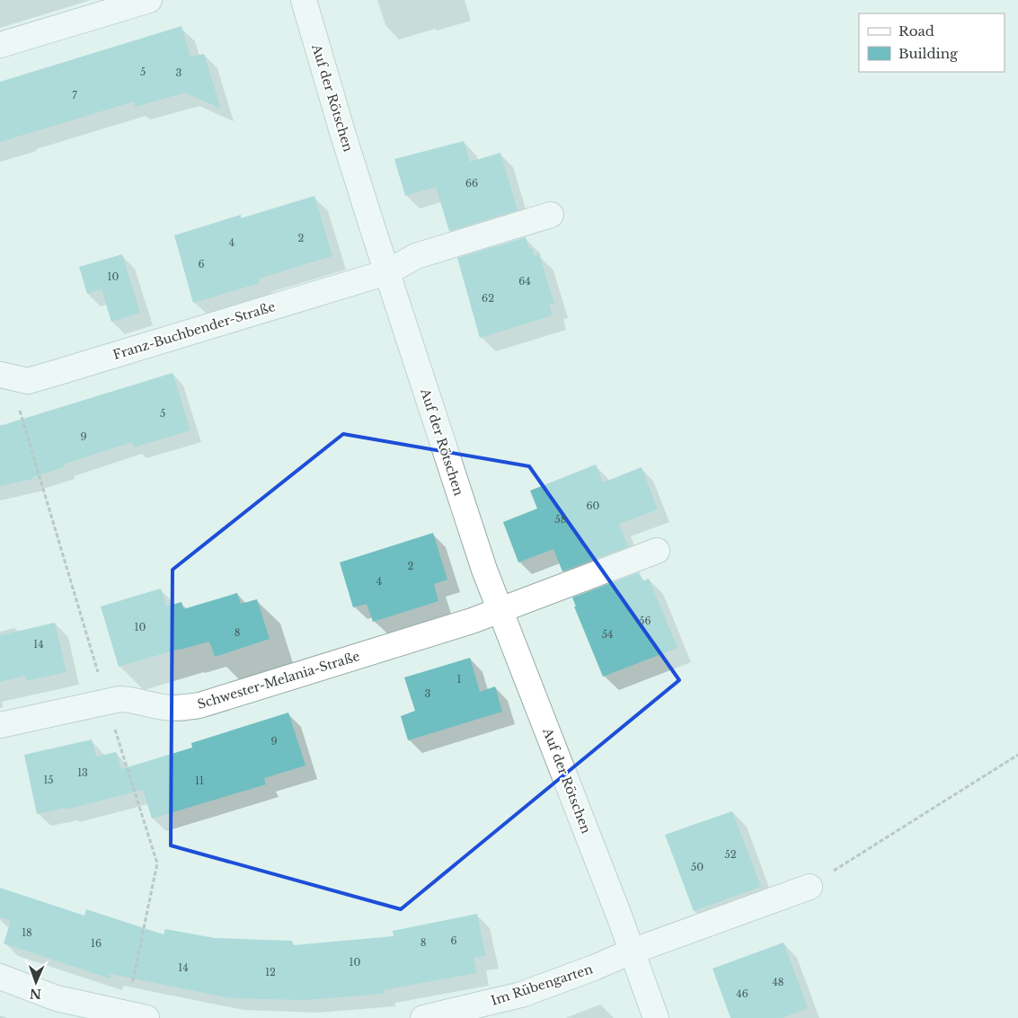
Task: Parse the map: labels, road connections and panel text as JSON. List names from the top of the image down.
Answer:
{
  "streets": {
    "street": [
      "Auf der Rötschen",
      "Franz-Buchbender-Straße",
      "Schwester-Melania-Straße",
      "Im Rübengarten"
    ]
  },
  "crossings": [
    ["Auf der Rötschen", "Franz-Buchbender-Straße"],
    ["Auf der Rötschen", "Schwester-Melania-Straße"],
    ["Auf der Rötschen", "Im Rübengarten"]
  ],
  "house_numbers": [
    "5",
    "3",
    "7",
    "66",
    "2",
    "4",
    "6",
    "10",
    "64",
    "62",
    "5",
    "9",
    "60",
    "58",
    "2",
    "4",
    "56",
    "10",
    "8",
    "54",
    "14",
    "1",
    "3",
    "9",
    "13",
    "15",
    "11",
    "52",
    "50",
    "18",
    "6",
    "8",
    "16",
    "10",
    "14",
    "12",
    "48",
    "46"
  ],
  "legend": ["Road", "Building"],
  "north": "bottom"
}
